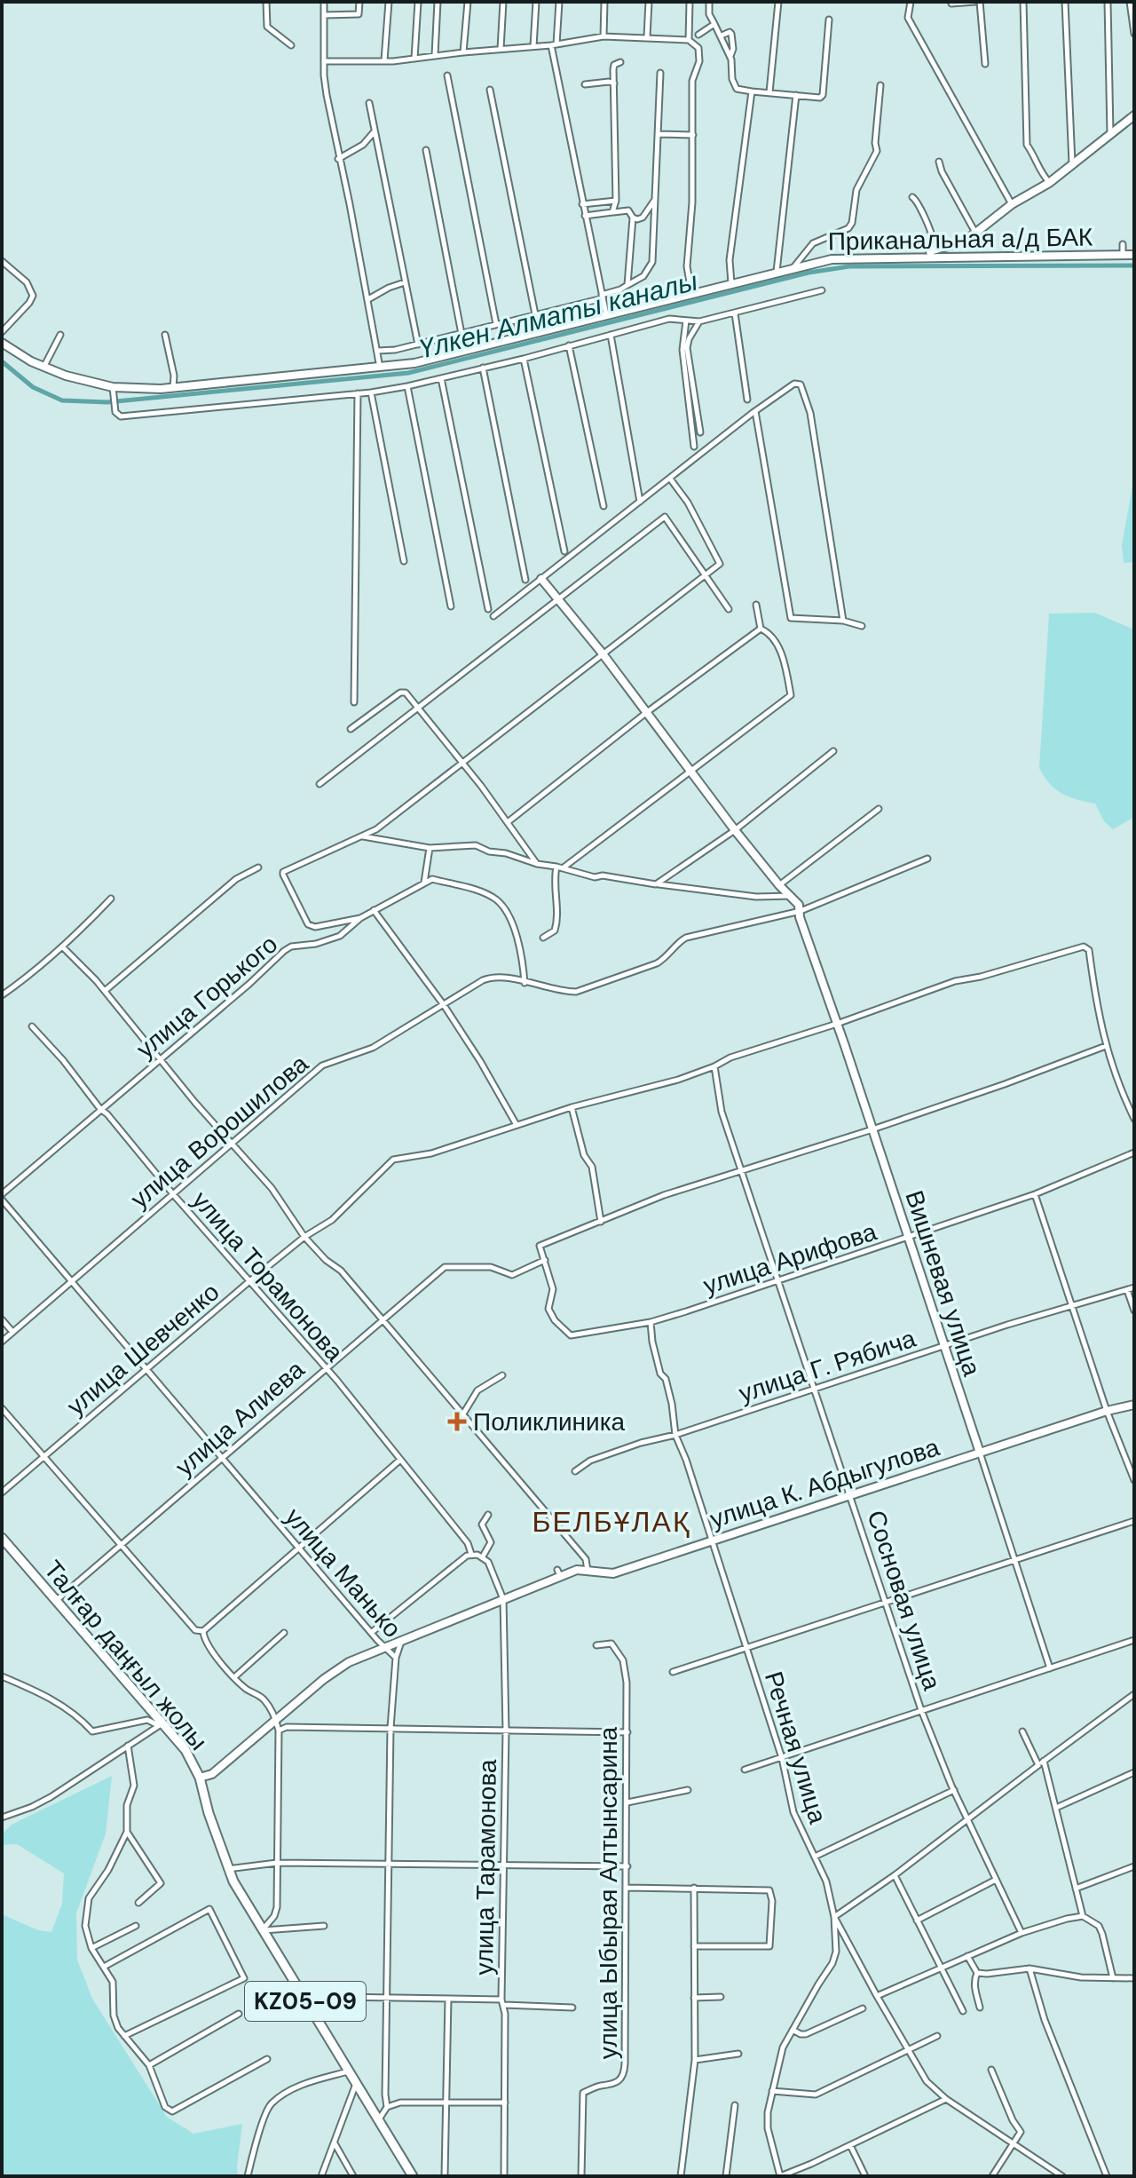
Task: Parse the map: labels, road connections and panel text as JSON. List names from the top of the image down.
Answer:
{
  "streets": {
    "main road": ["Талғар даңғыл жолы", "KZ05-09"],
    "street": [
      "Приканальная а/д БАК",
      "улица Горького",
      "улица Ворошилова",
      "улица Арифова",
      "улица Торамонова",
      "Вишневая улица",
      "улица Шевченко",
      "улица Г. Рябича",
      "улица Алиева",
      "улица К. Абдыгулова",
      "улица Манько",
      "Сосновая улица",
      "Речная улица",
      "улица Тарамонова",
      "улица Ыбырая Алтынсарина"
    ]
  },
  "crossings": [
    ["улица Горького", "улица Торамонова"],
    ["улица Ворошилова", "улица Торамонова"],
    ["улица Ворошилова", "Вишневая улица"],
    ["улица Ворошилова", "улица Манько"],
    ["улица Арифова", "Вишневая улица"],
    ["улица Арифова", "улица Алиева"],
    ["улица Арифова", "Сосновая улица"],
    ["улица Арифова", "Речная улица"],
    ["улица Торамонова", "улица Шевченко"],
    ["улица Торамонова", "улица Алиева"],
    ["Вишневая улица", "улица Шевченко"],
    ["Вишневая улица", "улица Г. Рябича"],
    ["Вишневая улица", "улица К. Абдыгулова"],
    ["улица Шевченко", "улица Манько"],
    ["улица Шевченко", "Сосновая улица"],
    ["улица Г. Рябича", "Сосновая улица"],
    ["улица Г. Рябича", "Речная улица"],
    ["улица Алиева", "улица Манько"],
    ["улица Алиева", "Талғар даңғыл жолы"],
    ["улица К. Абдыгулова", "улица Манько"],
    ["улица К. Абдыгулова", "Сосновая улица"],
    ["улица К. Абдыгулова", "Талғар даңғыл жолы"],
    ["улица К. Абдыгулова", "Речная улица"],
    ["улица К. Абдыгулова", "улица Тарамонова"]
  ],
  "districts": ["БЕЛБҰЛАҚ"],
  "water": ["Үлкен Алматы каналы"],
  "places": {
    "health": ["Поликлиника"]
  }
}
